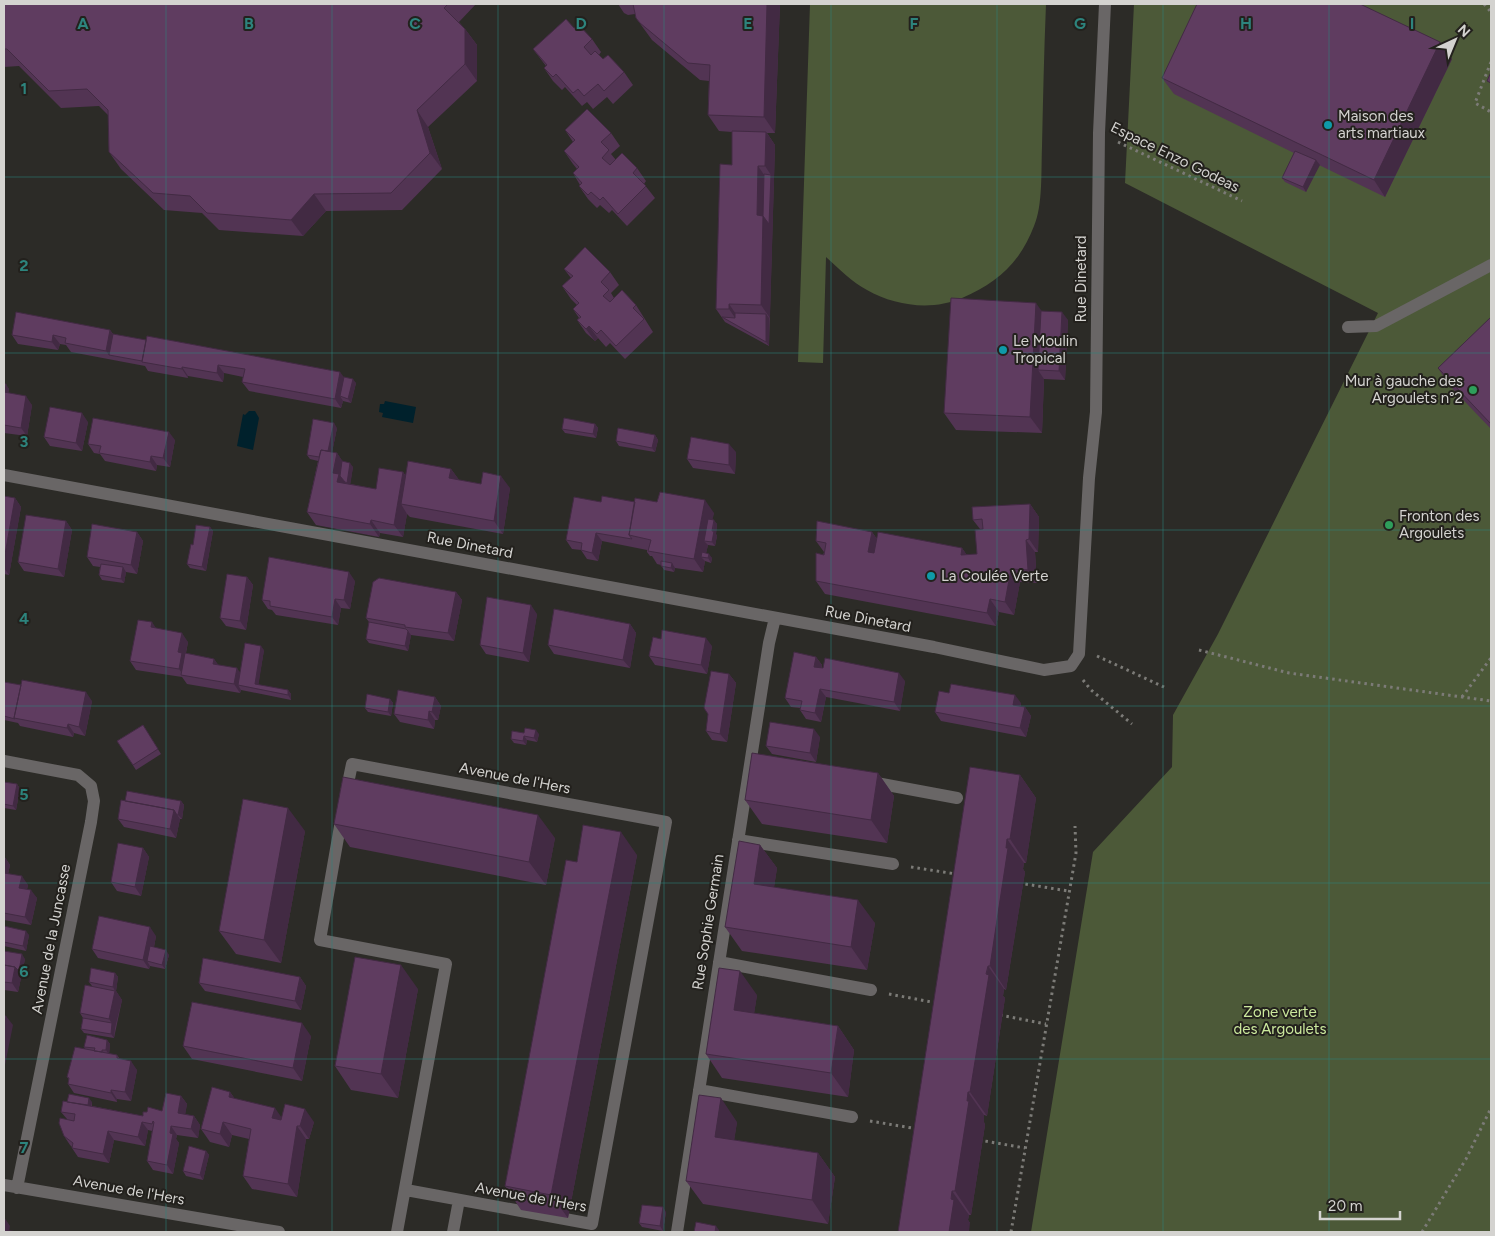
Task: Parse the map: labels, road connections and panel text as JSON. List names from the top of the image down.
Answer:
{
  "streets": {
    "street": [
      "Rue Dinetard",
      "Avenue de l'Hers",
      "Rue Sophie Germain",
      "Avenue de la Juncasse"
    ],
    "path": ["Espace Enzo Godeas"]
  },
  "crossings": [
    ["Espace Enzo Godeas", "Rue Dinetard"],
    ["Rue Dinetard", "Rue Sophie Germain"],
    ["Avenue de l'Hers", "Avenue de la Juncasse"]
  ],
  "parks": ["Zone verte des Argoulets"],
  "places": [
    "Maison des arts martiaux",
    "Le Moulin Tropical",
    "Mur à gauche des Argoulets n°2",
    "Fronton des Argoulets",
    "La Coulée Verte"
  ],
  "scale_bar": "20 m",
  "north": "top right",
  "grid": {
    "columns": [
      "A",
      "B",
      "C",
      "D",
      "E",
      "F",
      "G",
      "H",
      "I"
    ],
    "rows": [
      "1",
      "2",
      "3",
      "4",
      "5",
      "6",
      "7"
    ]
  }
}
